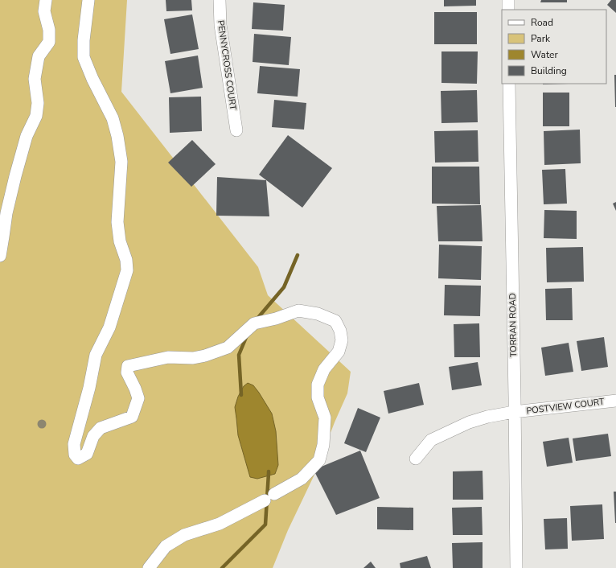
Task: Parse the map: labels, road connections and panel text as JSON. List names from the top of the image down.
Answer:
{
  "streets": {
    "street": ["PENNYCROSS COURT", "TORRAN ROAD", "POSTVIEW COURT"]
  },
  "crossings": [
    ["TORRAN ROAD", "POSTVIEW COURT"]
  ],
  "legend": [
    "Road",
    "Park",
    "Water",
    "Building"
  ]
}
